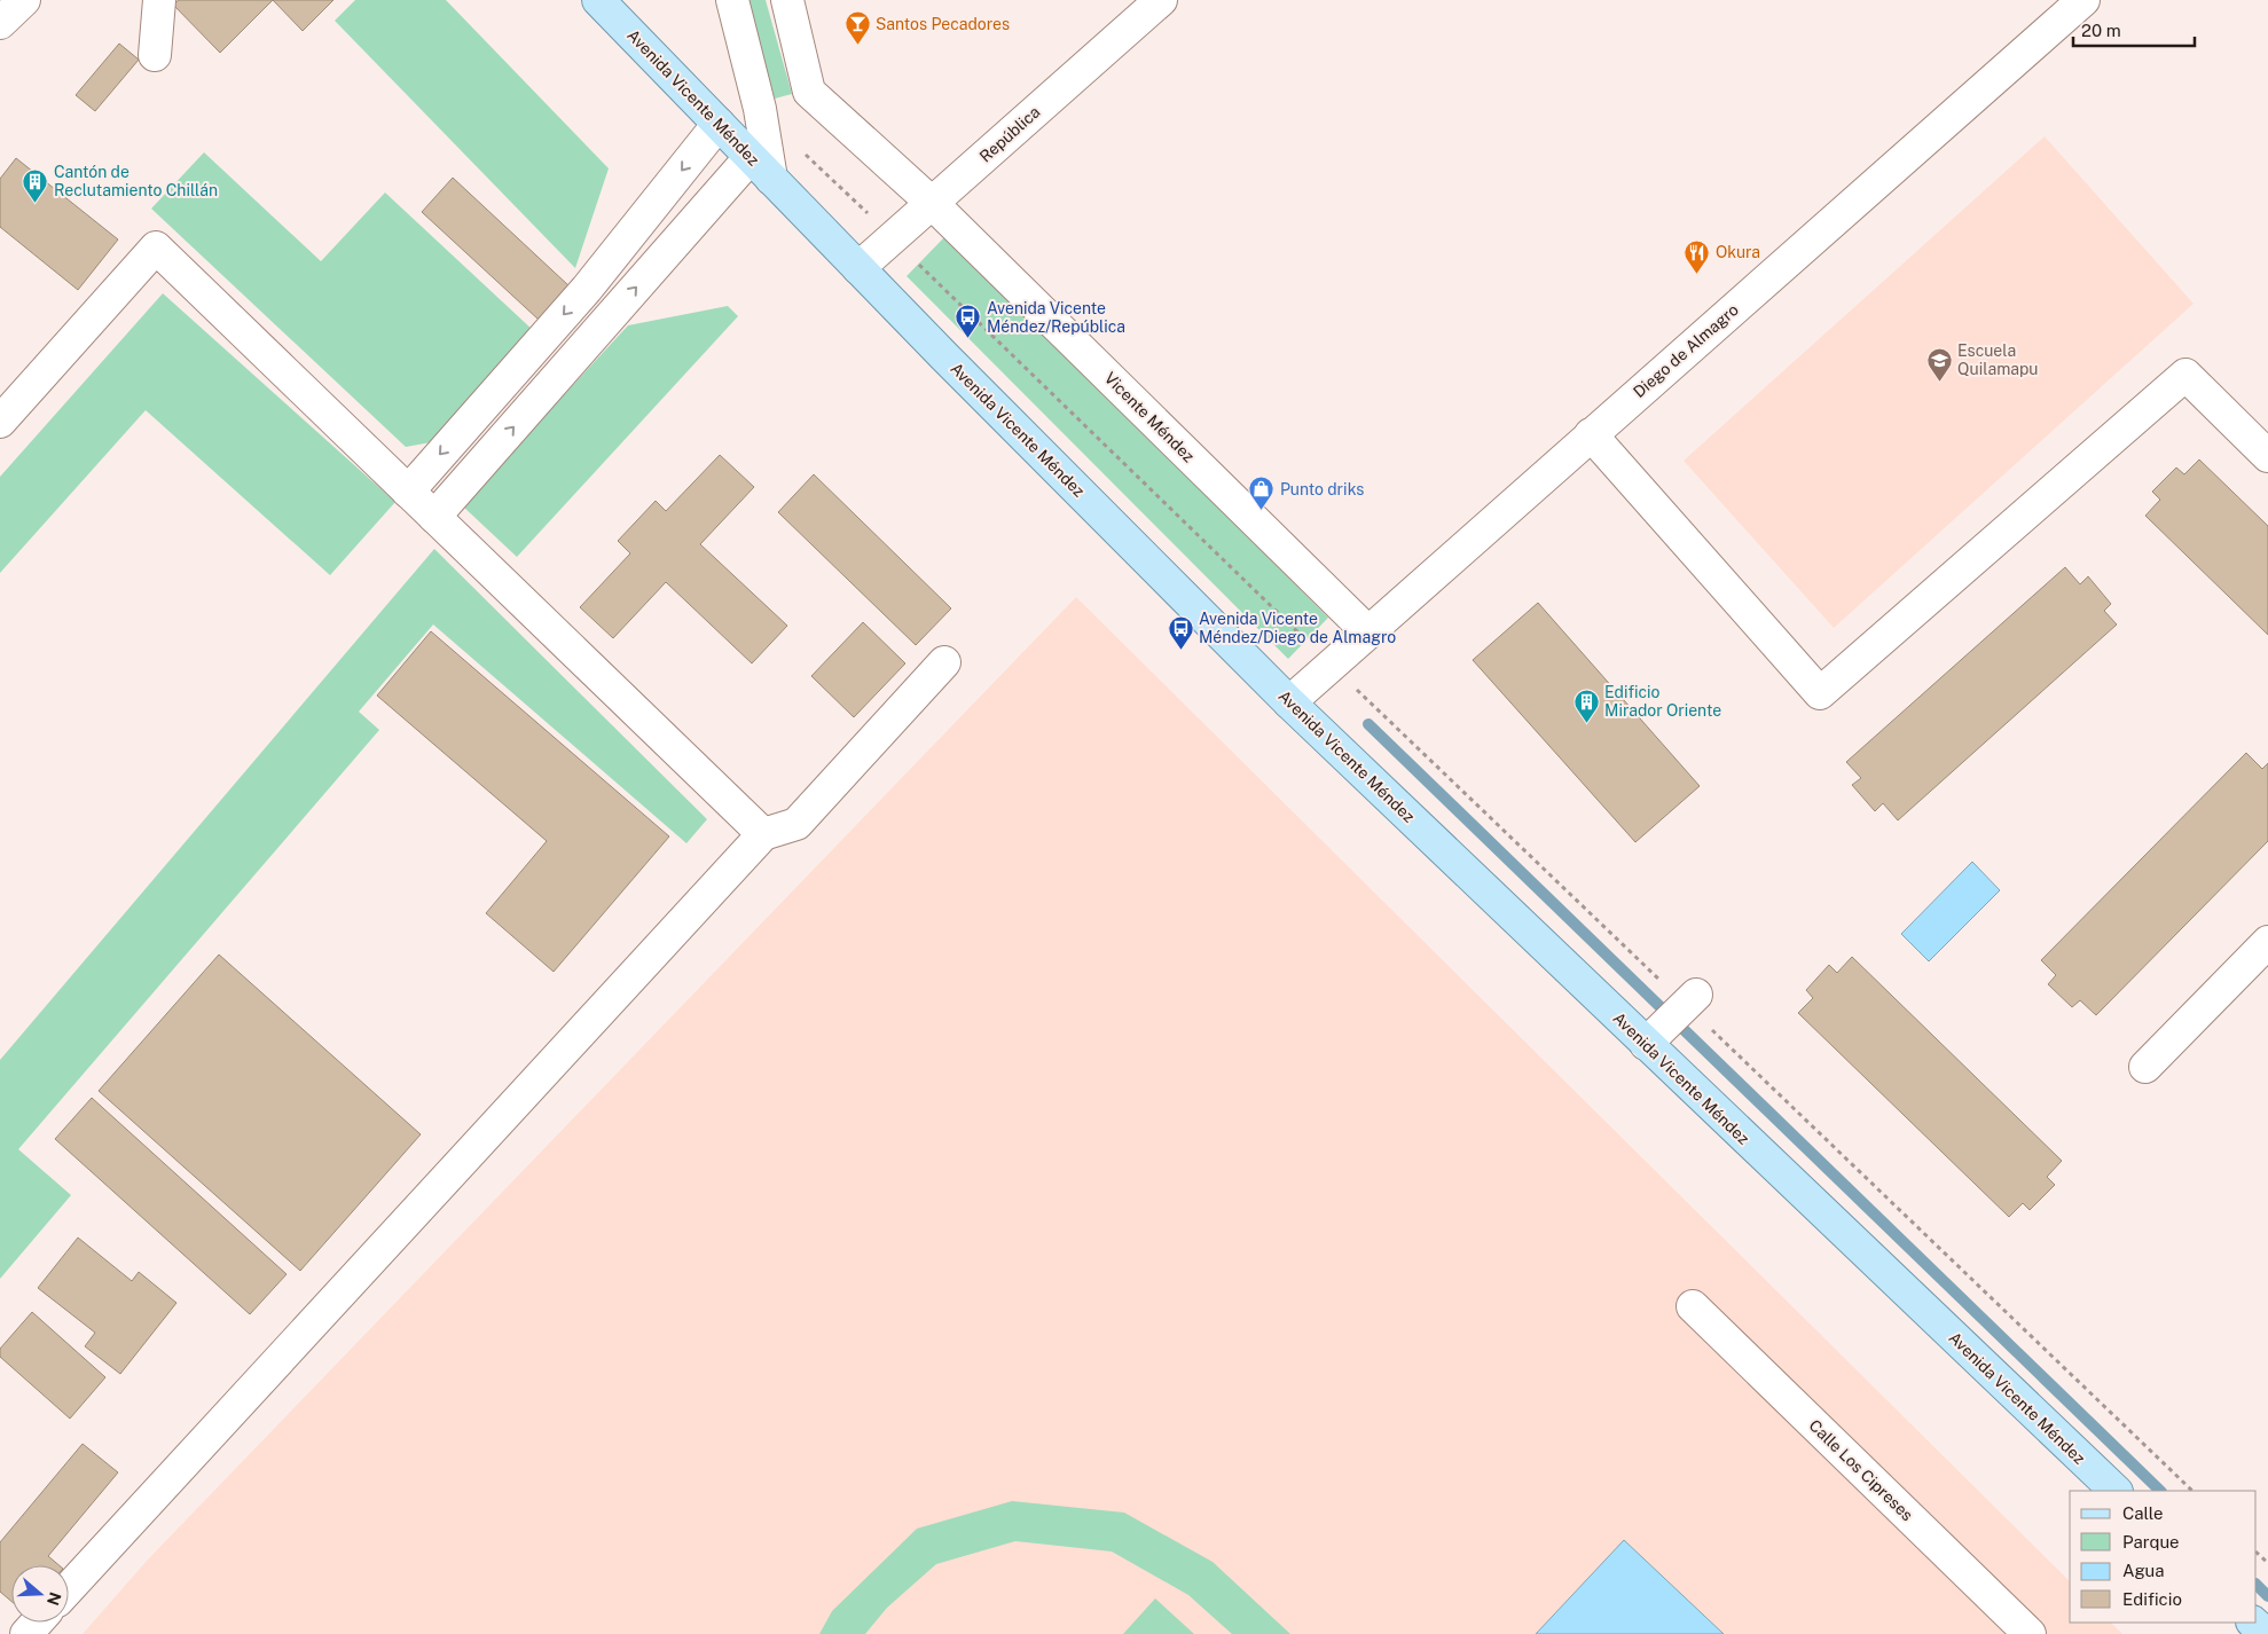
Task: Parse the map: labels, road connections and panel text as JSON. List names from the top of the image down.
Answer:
{
  "streets": {
    "main road": ["Avenida Vicente Méndez"],
    "street": [
      "República",
      "Diego de Almagro",
      "Vicente Méndez",
      "Calle Los Cipreses"
    ]
  },
  "crossings": [
    ["Avenida Vicente Méndez", "República"],
    ["Avenida Vicente Méndez", "Diego de Almagro"],
    ["República", "Vicente Méndez"],
    ["Diego de Almagro", "Vicente Méndez"]
  ],
  "places": {
    "bar": ["Santos Pecadores"],
    "building": ["Cantón de Reclutamiento Chillán", "Edificio Mirador Oriente"],
    "restaurant": ["Okura"],
    "bus stop": ["Avenida Vicente Méndez/República", "Avenida Vicente Méndez/Diego de Almagro"],
    "school or university": ["Escuela Quilamapu"],
    "shop": ["Punto driks"]
  },
  "legend": [
    "Calle",
    "Parque",
    "Agua",
    "Edificio"
  ],
  "scale_bar": "20 m",
  "north": "right"
}
